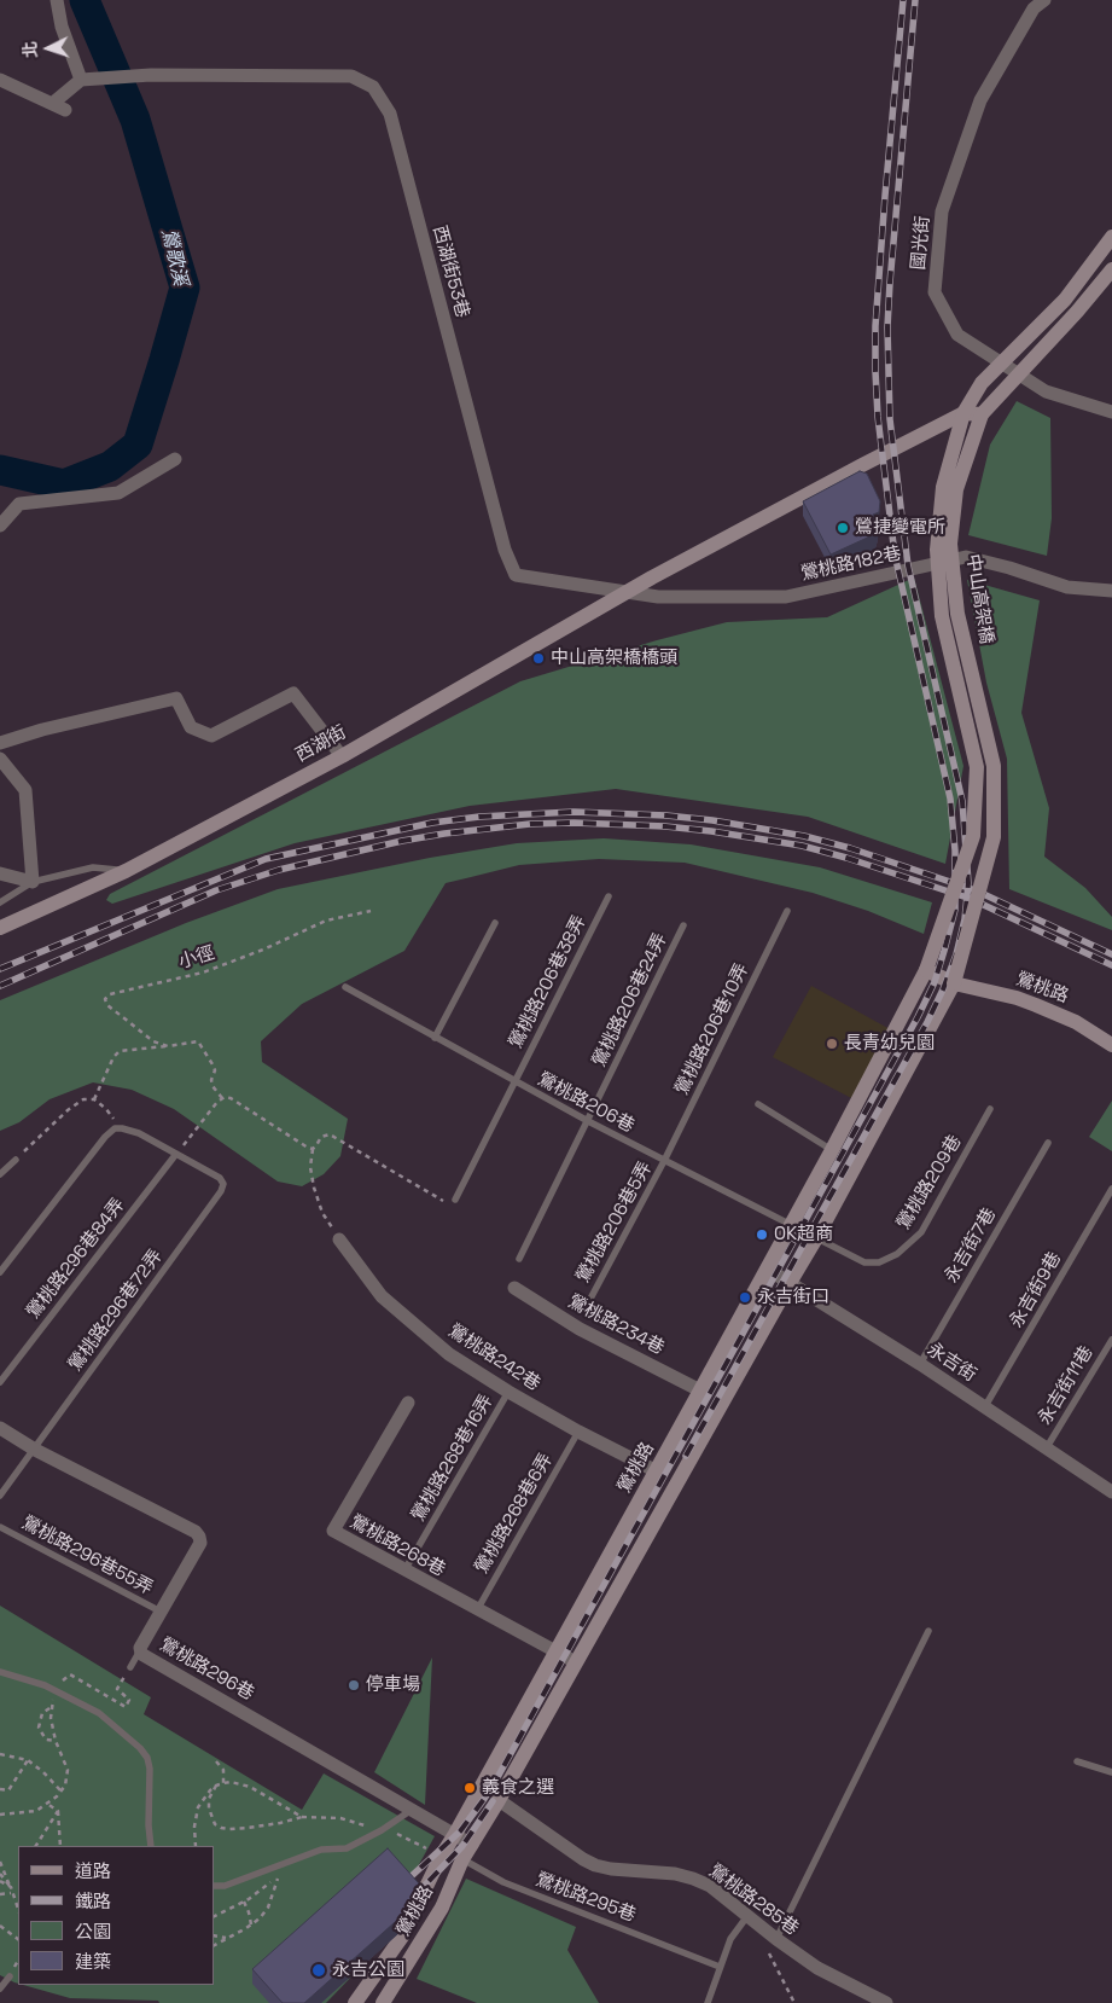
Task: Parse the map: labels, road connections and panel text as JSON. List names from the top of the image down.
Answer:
{
  "streets": {
    "street": [
      "國光街",
      "西湖街53巷",
      "鶯桃路182巷",
      "中山高架橋",
      "西湖街",
      "鶯桃路",
      "鶯桃路234巷",
      "鶯桃路242巷",
      "永吉街",
      "鶯桃路268巷",
      "鶯桃路296巷",
      "鶯桃路285巷"
    ],
    "lane": [
      "鶯桃路206巷38弄",
      "鶯桃路206巷24弄",
      "鶯桃路206巷10弄",
      "鶯桃路206巷",
      "鶯桃路209巷",
      "鶯桃路206巷5弄",
      "永吉街7巷",
      "鶯桃路296巷84弄",
      "永吉街9巷",
      "鶯桃路296巷72弄",
      "永吉街11巷",
      "鶯桃路268巷16弄",
      "鶯桃路268巷6弄",
      "鶯桃路296巷55弄",
      "鶯桃路295巷"
    ],
    "path": ["小徑"]
  },
  "crossings": [
    ["西湖街53巷", "鶯桃路182巷"],
    ["西湖街53巷", "西湖街"],
    ["鶯桃路182巷", "西湖街"],
    ["中山高架橋", "西湖街"],
    ["中山高架橋", "鶯桃路"],
    ["鶯桃路206巷38弄", "鶯桃路206巷"],
    ["鶯桃路", "鶯桃路206巷"],
    ["鶯桃路", "鶯桃路209巷"],
    ["鶯桃路", "鶯桃路234巷"],
    ["鶯桃路", "鶯桃路242巷"],
    ["鶯桃路", "永吉街"],
    ["鶯桃路", "鶯桃路268巷"],
    ["鶯桃路", "鶯桃路296巷"],
    ["鶯桃路", "鶯桃路295巷"],
    ["鶯桃路", "鶯桃路285巷"],
    ["鶯桃路206巷24弄", "鶯桃路206巷"],
    ["鶯桃路206巷10弄", "鶯桃路206巷"],
    ["鶯桃路206巷10弄", "鶯桃路206巷5弄"],
    ["鶯桃路206巷", "鶯桃路209巷"],
    ["鶯桃路206巷", "鶯桃路206巷5弄"],
    ["永吉街7巷", "永吉街"],
    ["鶯桃路296巷84弄", "鶯桃路296巷72弄"],
    ["永吉街9巷", "永吉街"],
    ["鶯桃路296巷72弄", "鶯桃路296巷"],
    ["鶯桃路242巷", "鶯桃路268巷16弄"],
    ["鶯桃路242巷", "鶯桃路268巷6弄"],
    ["永吉街", "永吉街11巷"],
    ["鶯桃路268巷16弄", "鶯桃路268巷"],
    ["鶯桃路268巷6弄", "鶯桃路268巷"],
    ["鶯桃路296巷55弄", "鶯桃路296巷"]
  ],
  "water": ["鶯歌溪"],
  "places": [
    "鶯捷變電所",
    "中山高架橋橋頭",
    "長青幼兒園",
    "OK超商",
    "永吉街口",
    "停車場",
    "義食之選",
    "永吉公園"
  ],
  "legend": [
    "道路",
    "鐵路",
    "公園",
    "建築"
  ],
  "north": "left"
}
